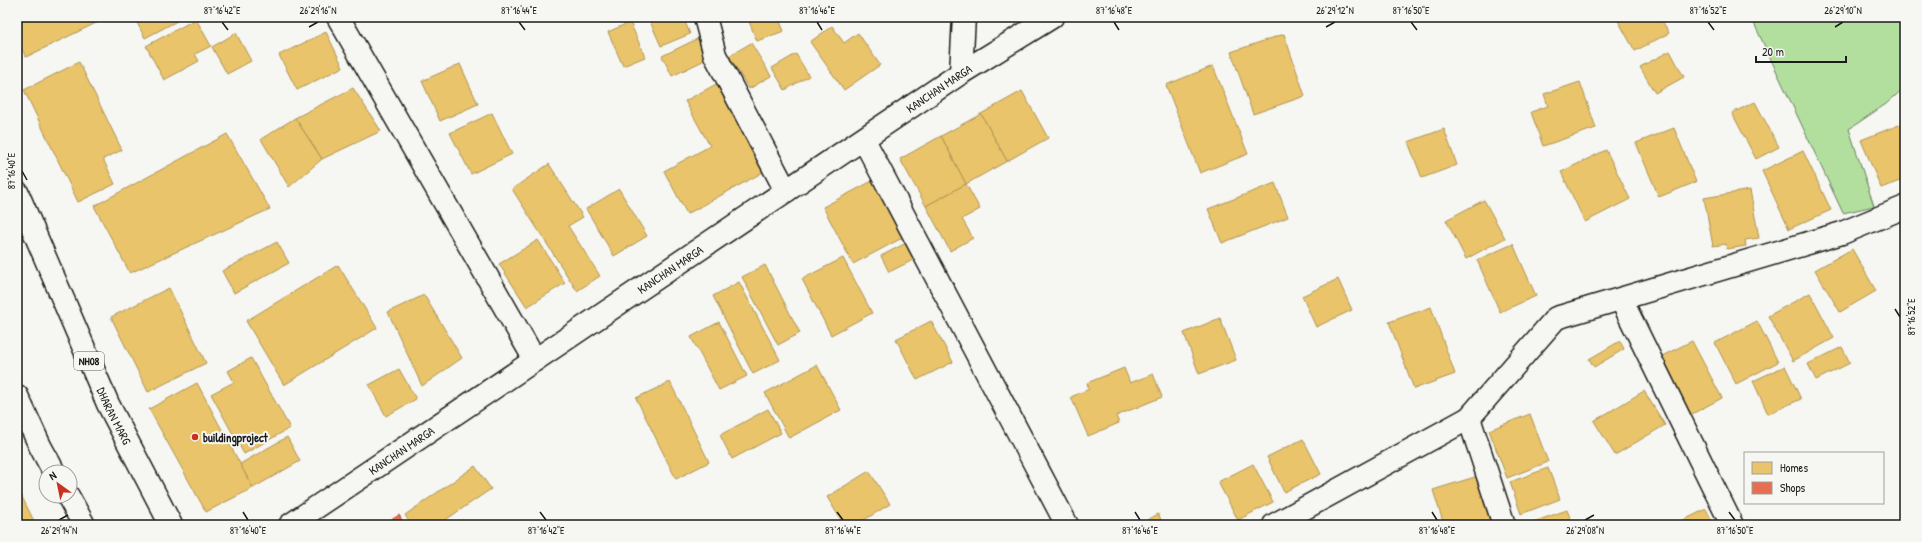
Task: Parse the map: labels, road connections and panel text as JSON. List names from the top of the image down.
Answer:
{
  "streets": {
    "street": ["KANCHAN MARGA", "NH08", "DHARAN MARG"]
  },
  "places": ["buildingproject"],
  "legend": ["Homes", "Shops"],
  "scale_bar": "20 m",
  "north": "top left",
  "coordinates": [
    "87°16'42\"E",
    "26°29'16\"N",
    "87°16'44\"E",
    "87°16'46\"E",
    "87°16'48\"E",
    "26°29'12\"N",
    "87°16'50\"E",
    "87°16'52\"E",
    "26°29'10\"N",
    "87°16'40\"E",
    "26°29'14\"N",
    "26°29'08\"N"
  ]
}
